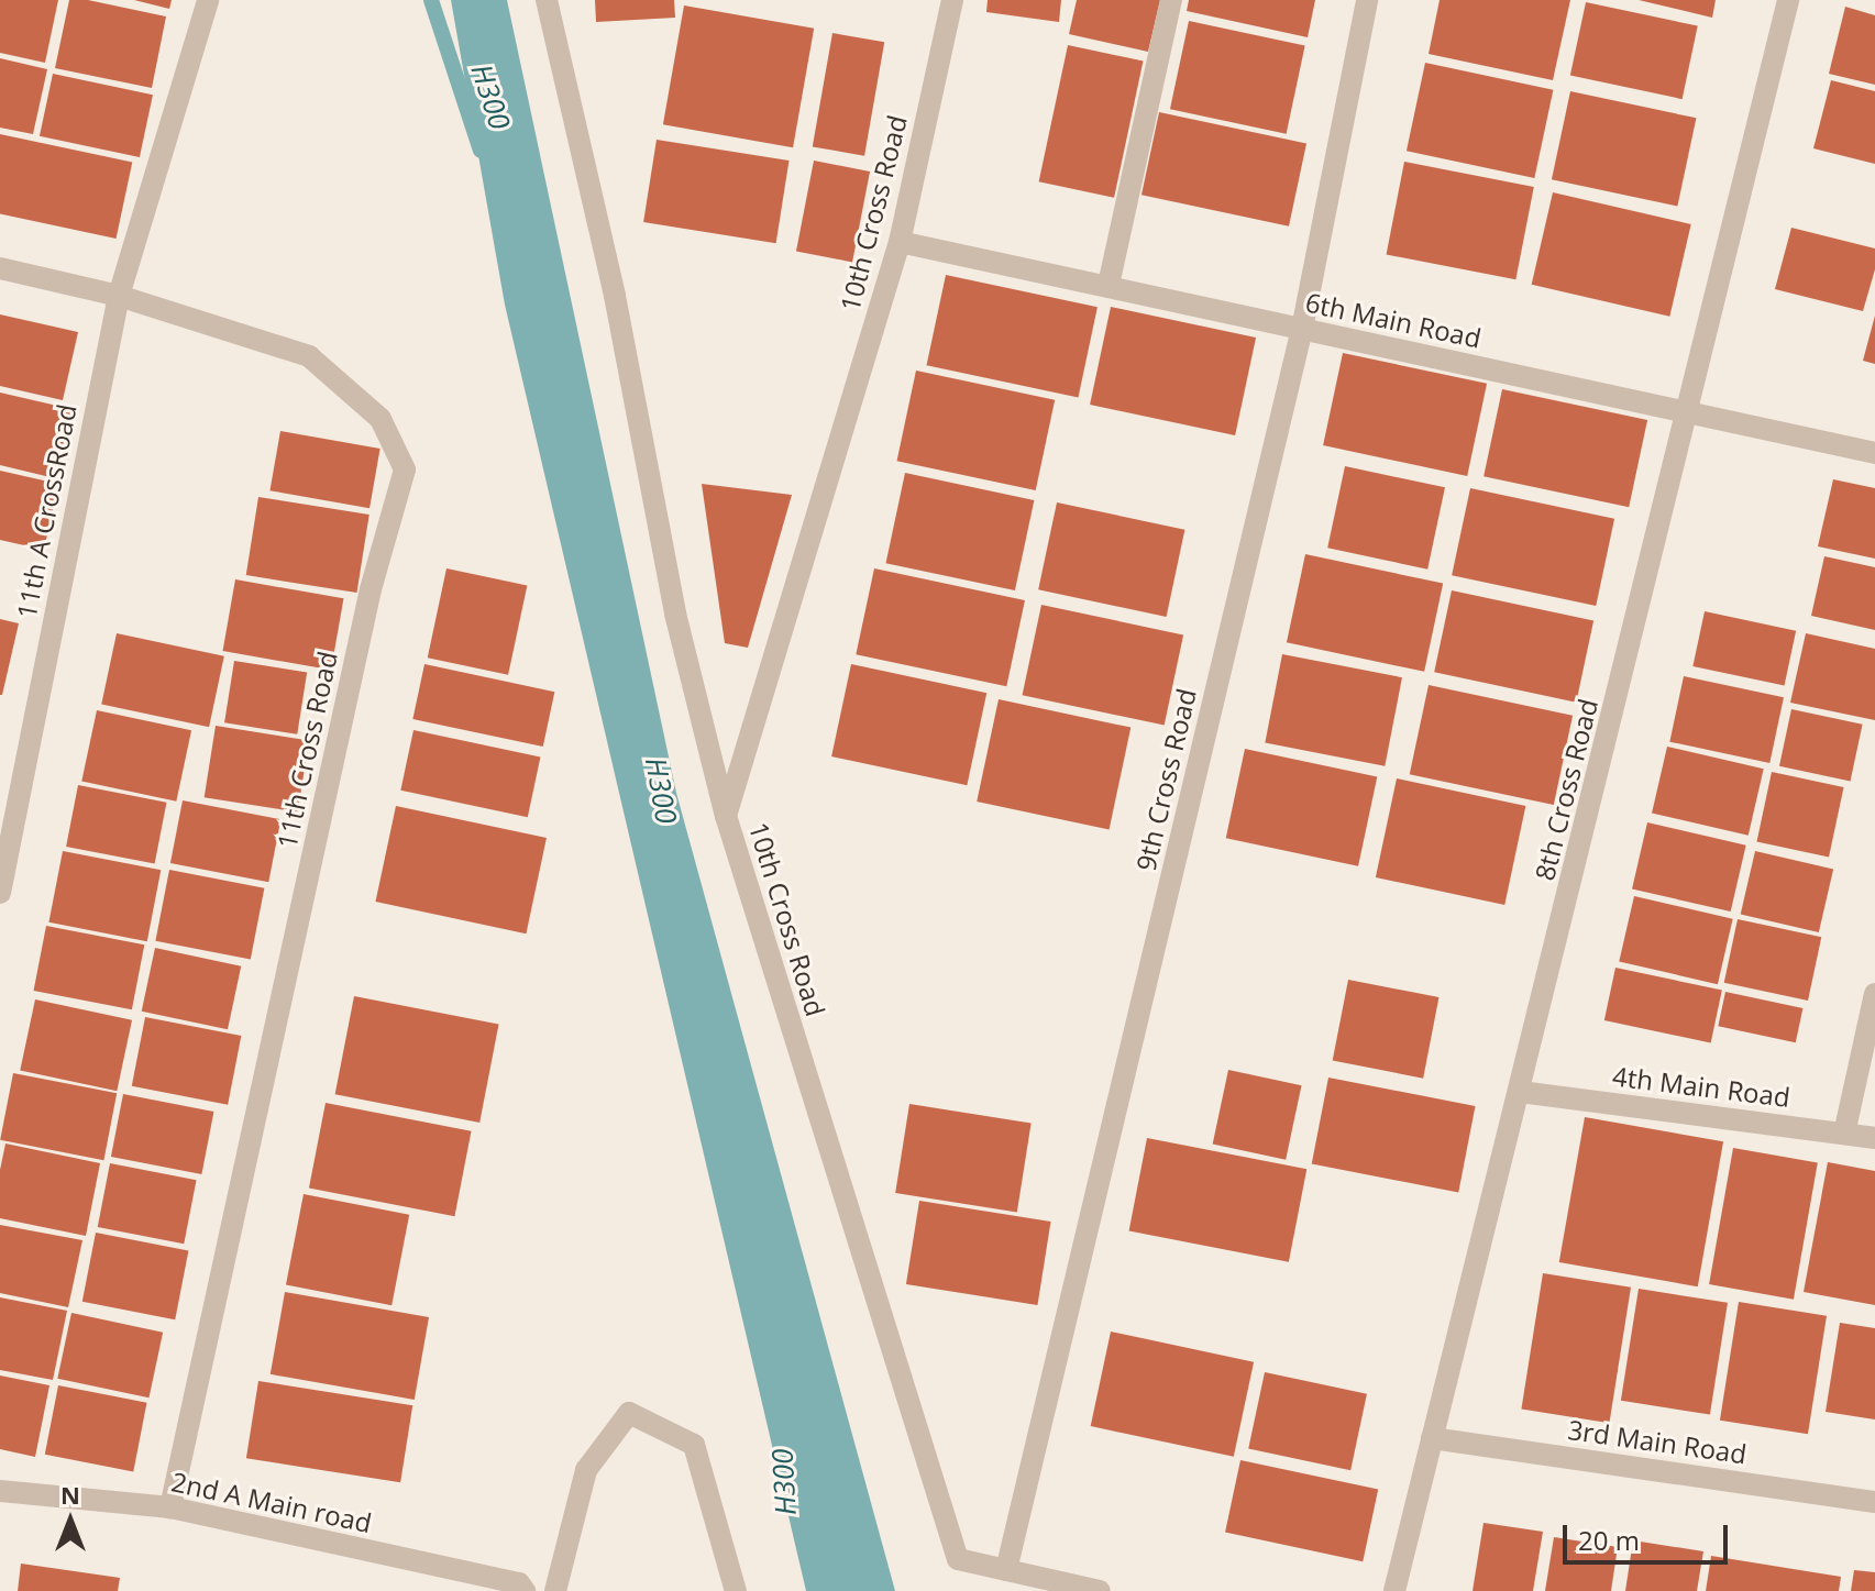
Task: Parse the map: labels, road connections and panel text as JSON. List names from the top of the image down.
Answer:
{
  "streets": {
    "street": [
      "10th Cross Road",
      "6th Main Road",
      "11th A CrossRoad",
      "11th Cross Road",
      "9th Cross Road",
      "8th Cross Road",
      "4th Main Road",
      "3rd Main Road",
      "2nd A Main road"
    ]
  },
  "crossings": [
    ["10th Cross Road", "6th Main Road"],
    ["10th Cross Road", "9th Cross Road"],
    ["6th Main Road", "9th Cross Road"],
    ["6th Main Road", "8th Cross Road"],
    ["11th A CrossRoad", "11th Cross Road"],
    ["11th Cross Road", "2nd A Main road"],
    ["8th Cross Road", "4th Main Road"],
    ["8th Cross Road", "3rd Main Road"]
  ],
  "water": ["H300"],
  "scale_bar": "20 m",
  "north": "top"
}
